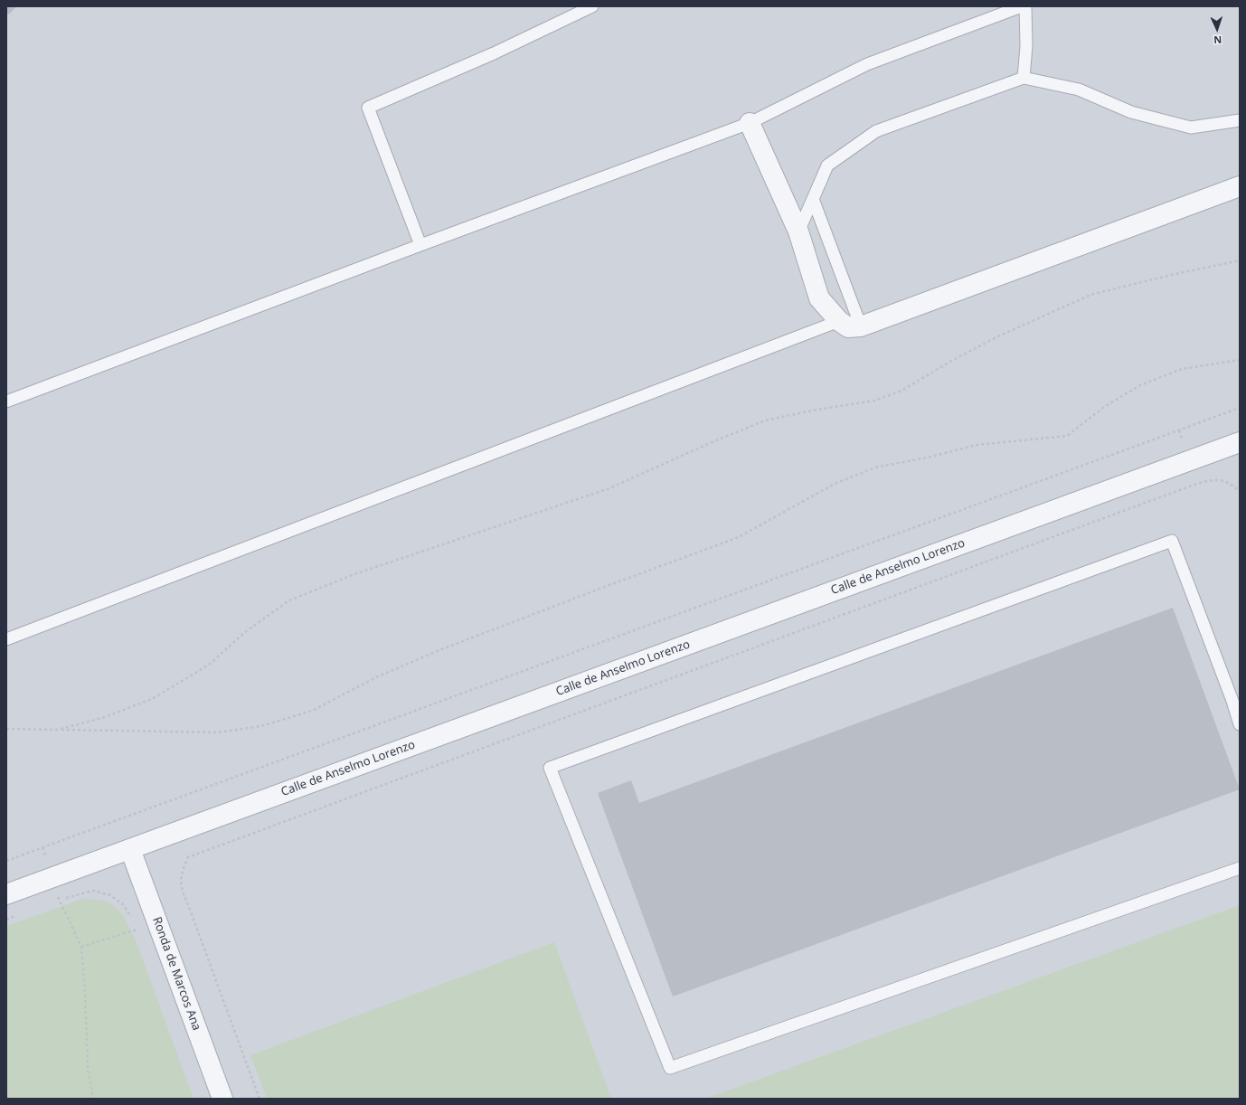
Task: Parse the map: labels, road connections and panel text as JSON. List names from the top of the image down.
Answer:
{
  "streets": {
    "street": ["Calle de Anselmo Lorenzo", "Ronda de Marcos Ana"]
  },
  "crossings": [
    ["Calle de Anselmo Lorenzo", "Ronda de Marcos Ana"]
  ],
  "north": "bottom"
}
